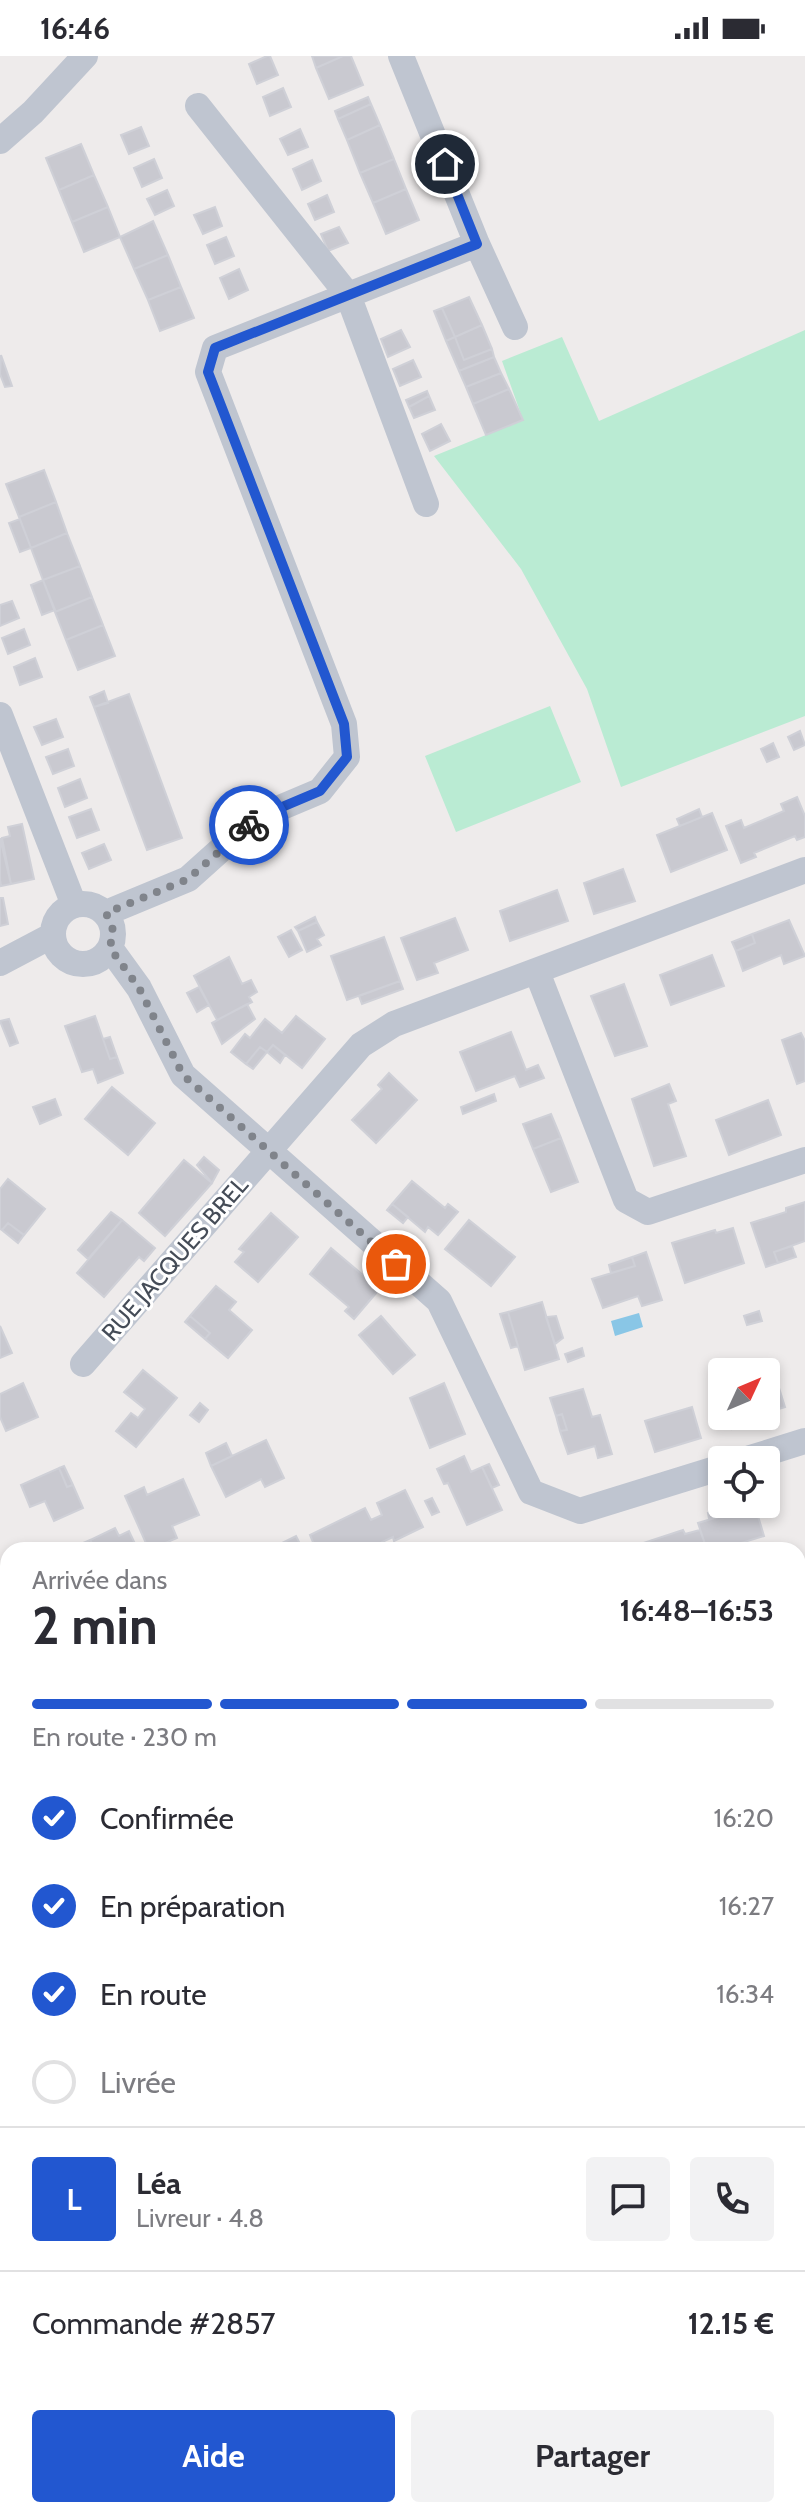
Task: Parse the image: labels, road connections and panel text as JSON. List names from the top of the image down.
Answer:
{
  "streets": {
    "street": ["RUE JACQUES BREL"]
  },
  "north": "top right",
  "page": {
    "status": "16:46",
    "heading": ["2 min", "Arrivée dans", "16:48–16:53"],
    "panel": [
      "Léa",
      "Livreur · 4.8",
      "Commande #2857",
      "12.15 €"
    ],
    "bar": "En route · 230 m",
    "list": [
      ["Confirmée", "16:20"],
      ["En préparation", "16:27"],
      ["En route", "16:34"],
      "Livrée"
    ],
    "round": "L",
    "buttons": ["Aide", "Partager"]
  }
}
